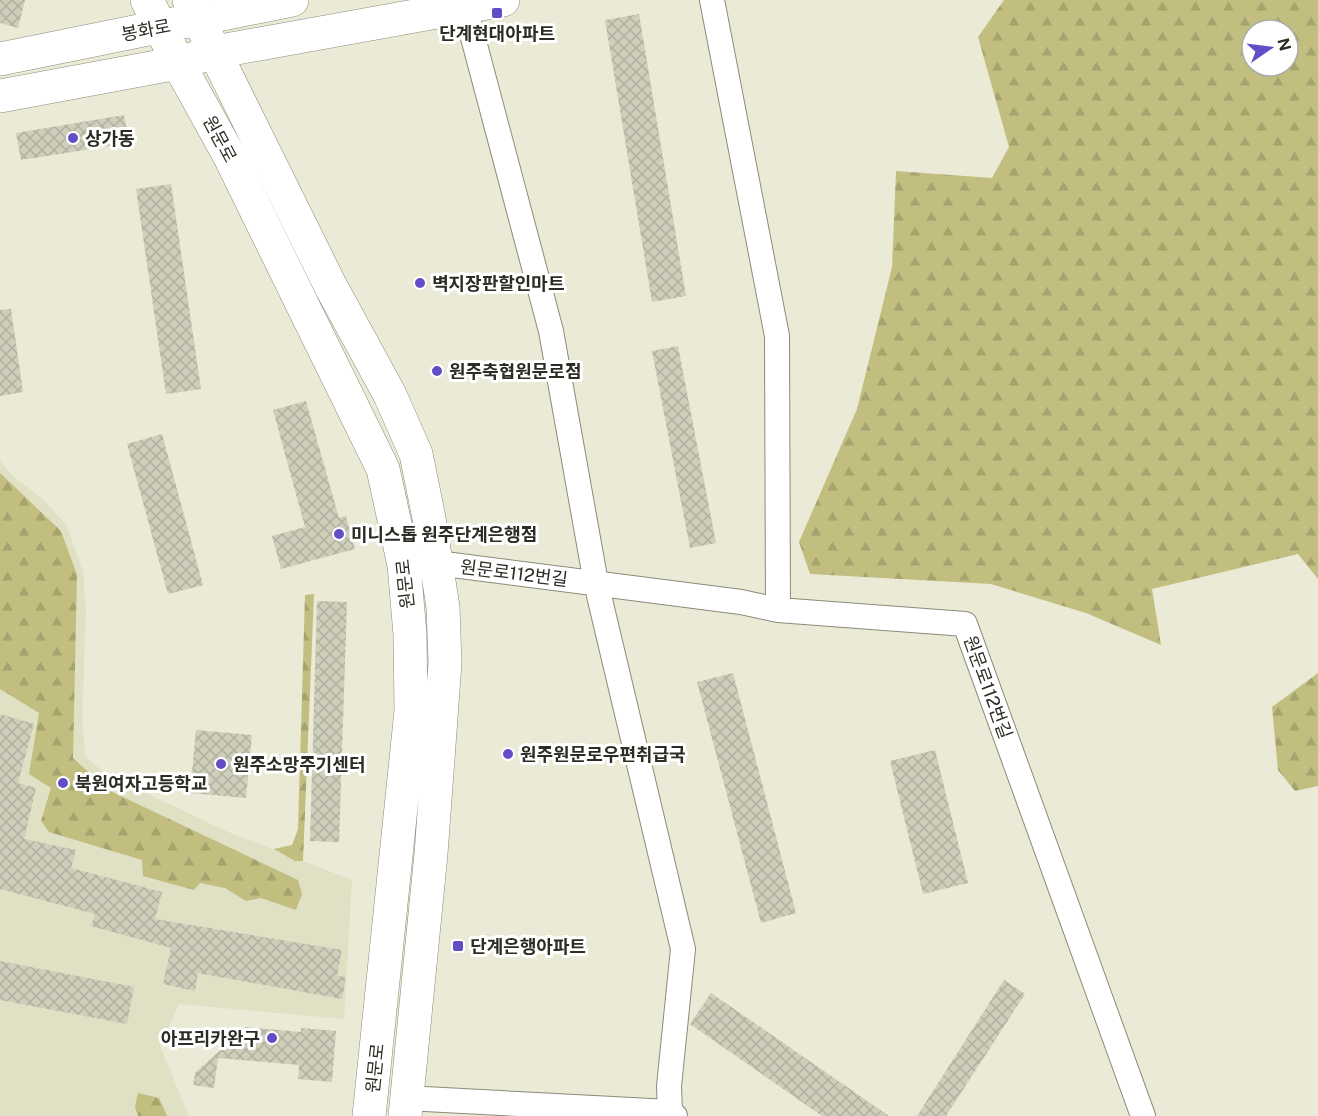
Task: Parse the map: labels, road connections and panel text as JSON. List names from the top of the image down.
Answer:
{
  "streets": {
    "main road": ["봉화로", "원문로"],
    "street": ["원문로112번길"]
  },
  "crossings": [
    ["봉화로", "원문로"],
    ["원문로", "원문로112번길"]
  ],
  "places": {
    "transit": ["단계현대아파트", "단계은행아파트"],
    "other": [
      "상가동",
      "벽지장판할인마트",
      "원주축협원문로점",
      "미니스톱 원주단계은행점",
      "원주원문로우편취급국",
      "원주소망주기센터",
      "북원여자고등학교",
      "아프리카완구"
    ]
  },
  "north": "right"
}
